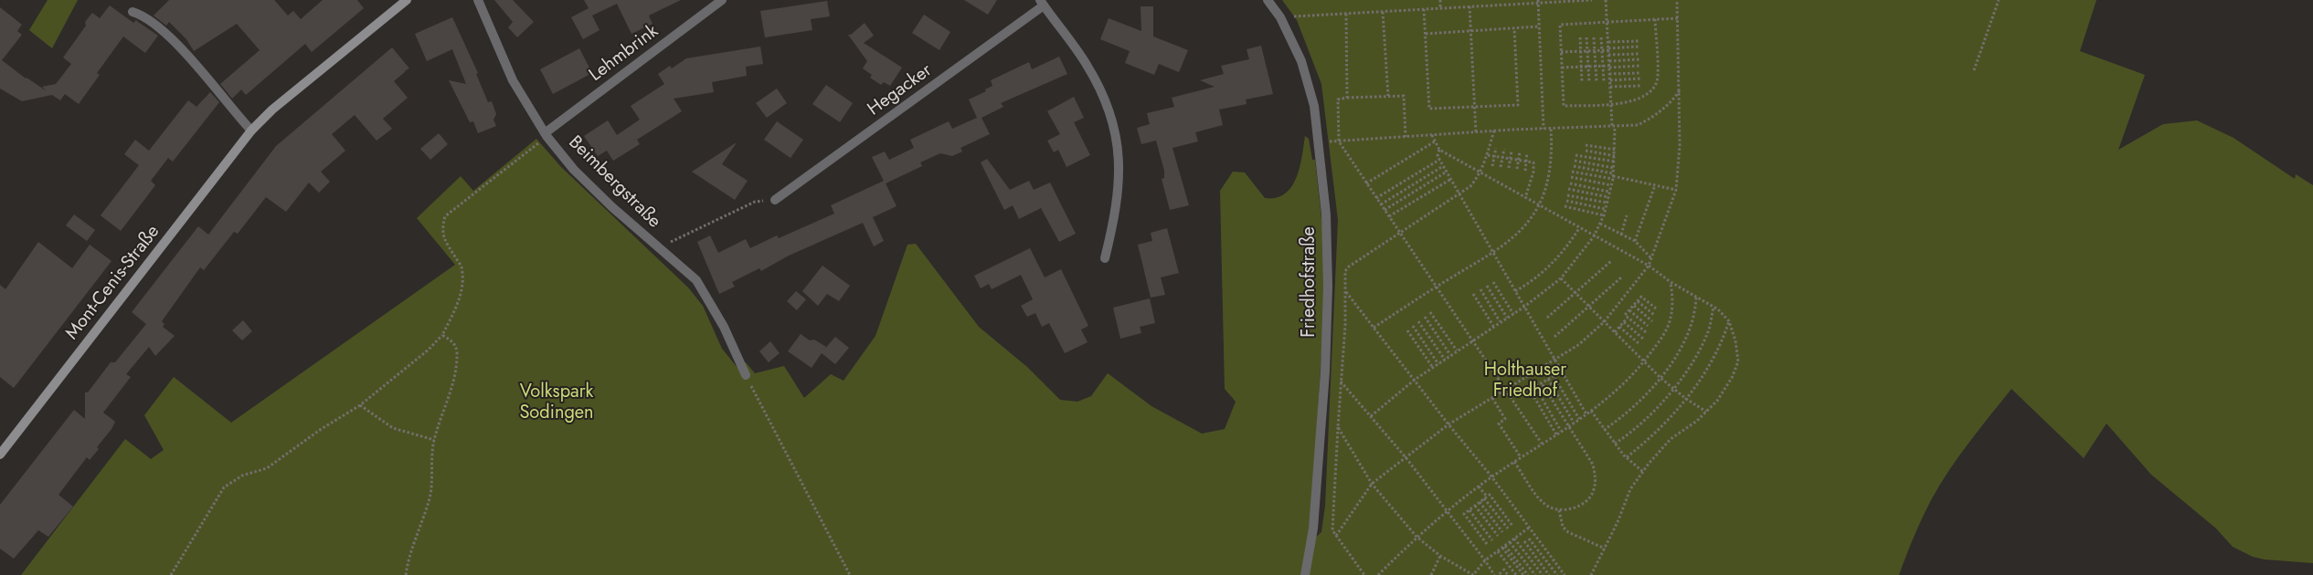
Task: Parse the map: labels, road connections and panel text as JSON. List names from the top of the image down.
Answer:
{
  "streets": {
    "main road": ["Mont-Cenis-Straße"],
    "street": [
      "Lehmbrink",
      "Hegacker",
      "Beimbergstraße",
      "Friedhofstraße"
    ]
  },
  "crossings": [
    ["Lehmbrink", "Beimbergstraße"]
  ],
  "parks": ["Holthauser Friedhof", "Volkspark Sodingen"]
}
